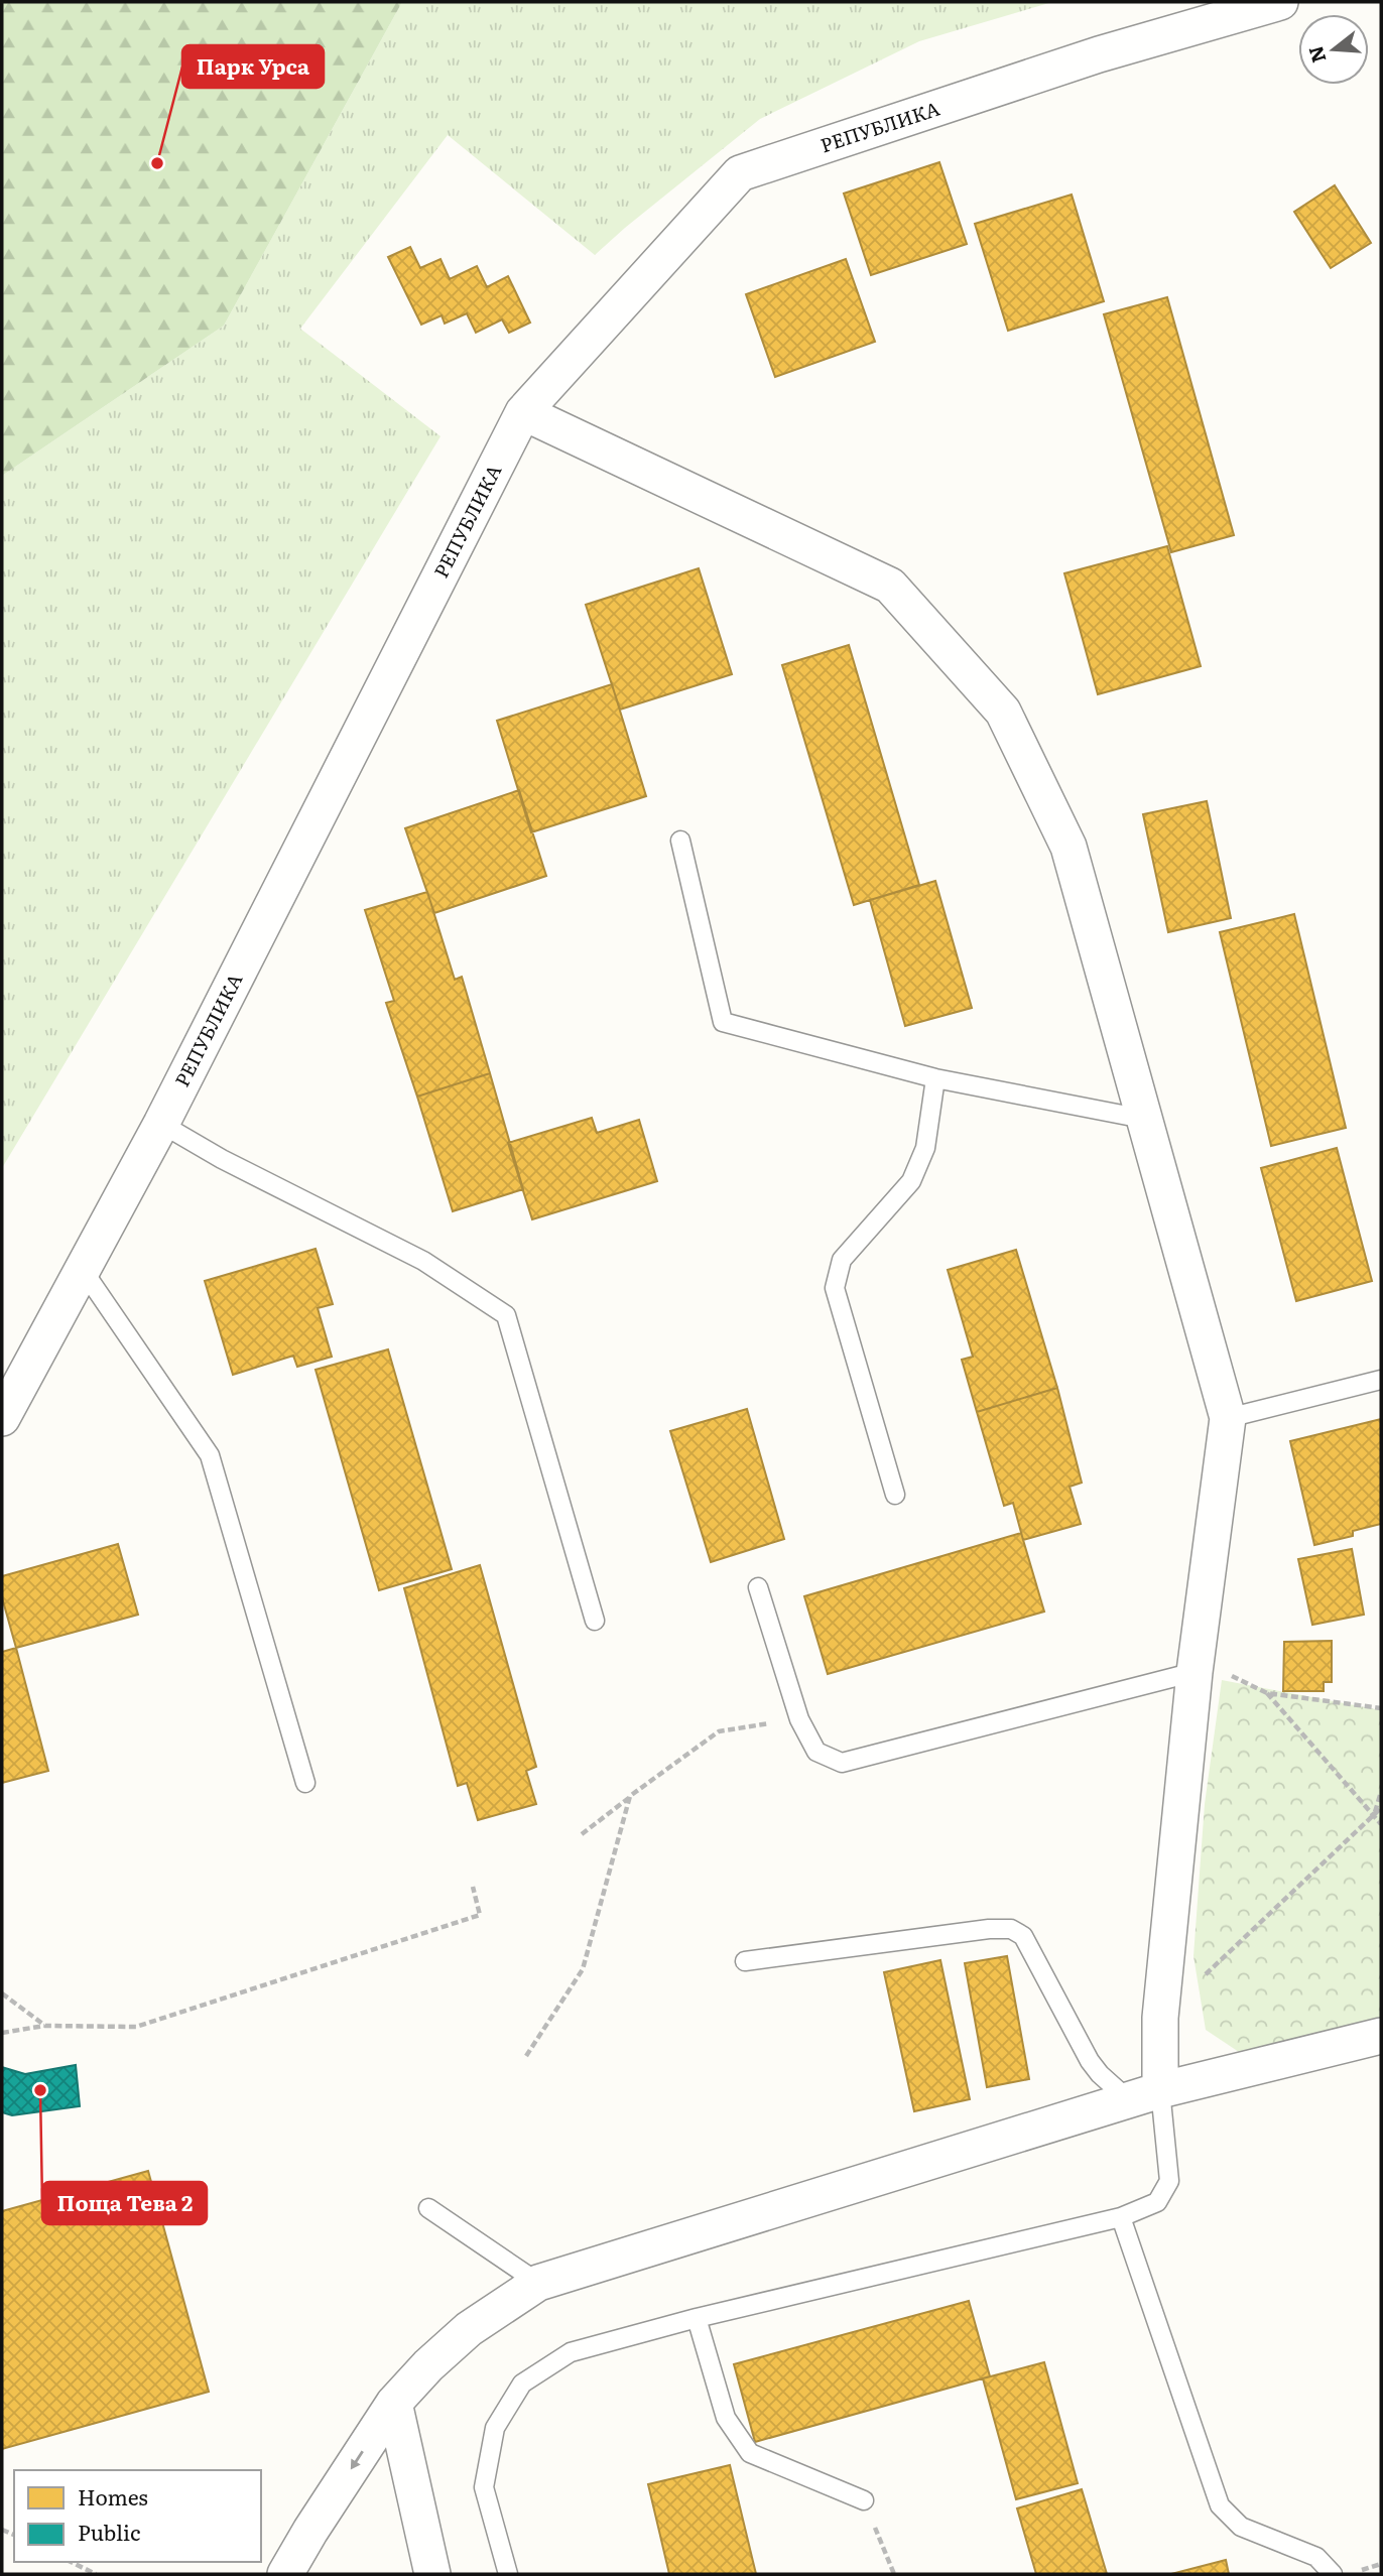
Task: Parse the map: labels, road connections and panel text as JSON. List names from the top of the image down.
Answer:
{
  "streets": {
    "street": ["РЕПУБЛИКА"]
  },
  "places": ["Парк Урса", "Поща Тева 2"],
  "legend": ["Homes", "Public"],
  "north": "left"
}
